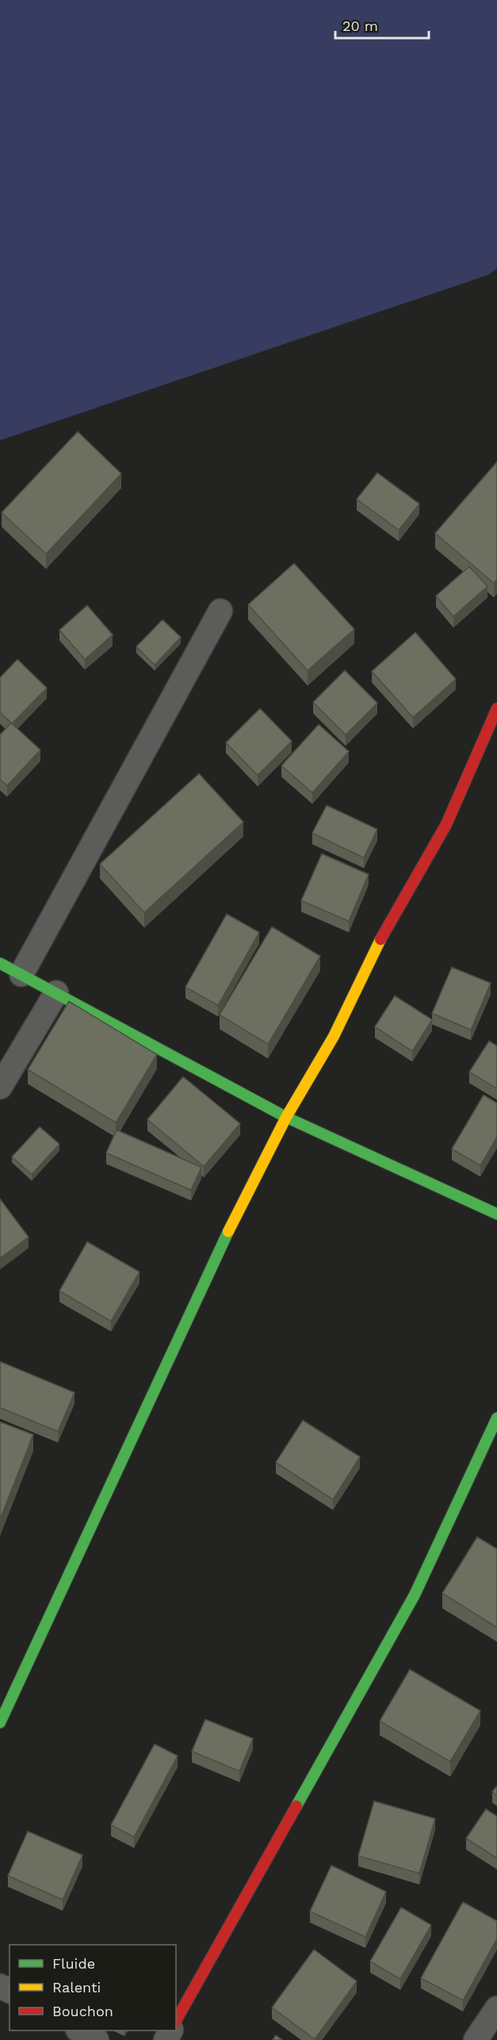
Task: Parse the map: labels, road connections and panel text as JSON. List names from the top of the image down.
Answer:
{
  "legend": ["Fluide", "Ralenti", "Bouchon"],
  "scale_bar": "20 m"
}
